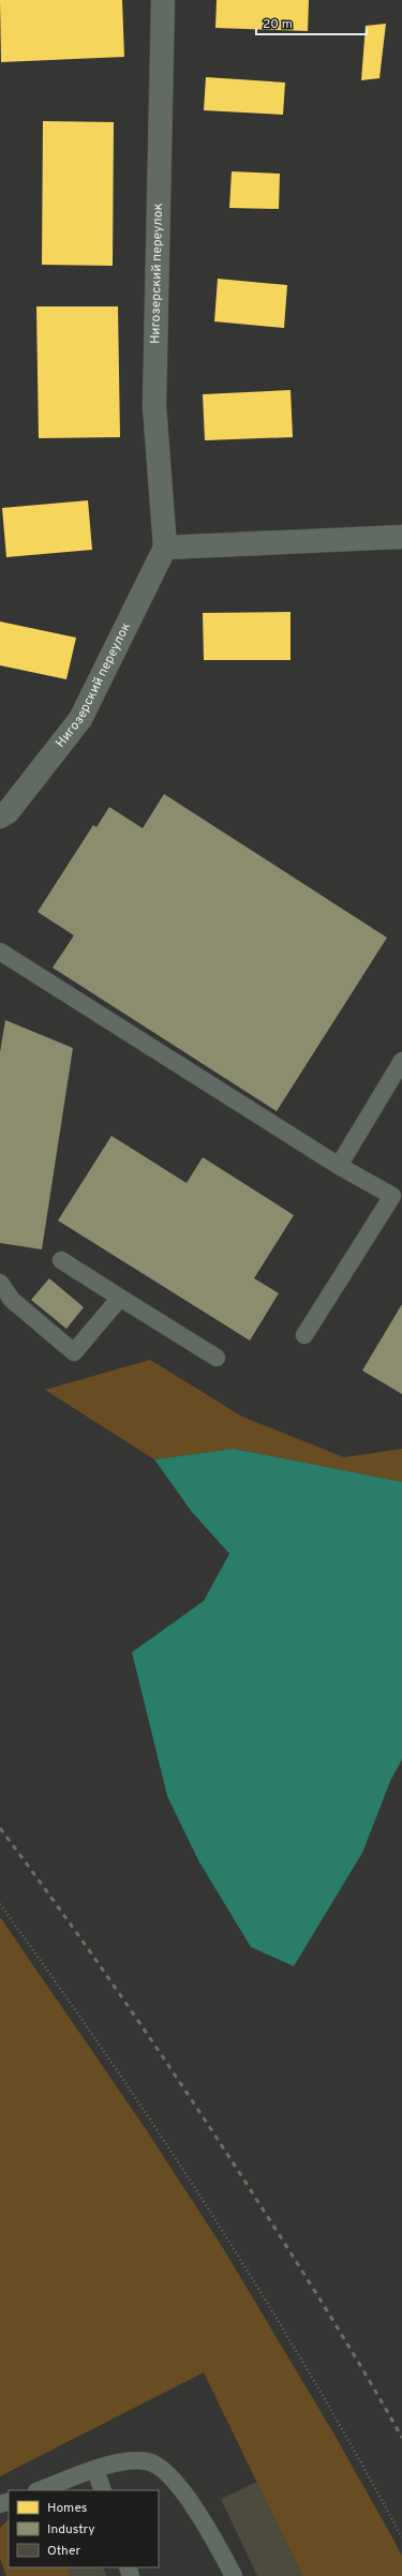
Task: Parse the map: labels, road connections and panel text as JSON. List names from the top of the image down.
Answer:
{
  "streets": {
    "street": ["Нигозерский переулок"]
  },
  "legend": ["Homes", "Industry", "Other"],
  "scale_bar": "20 m"
}
